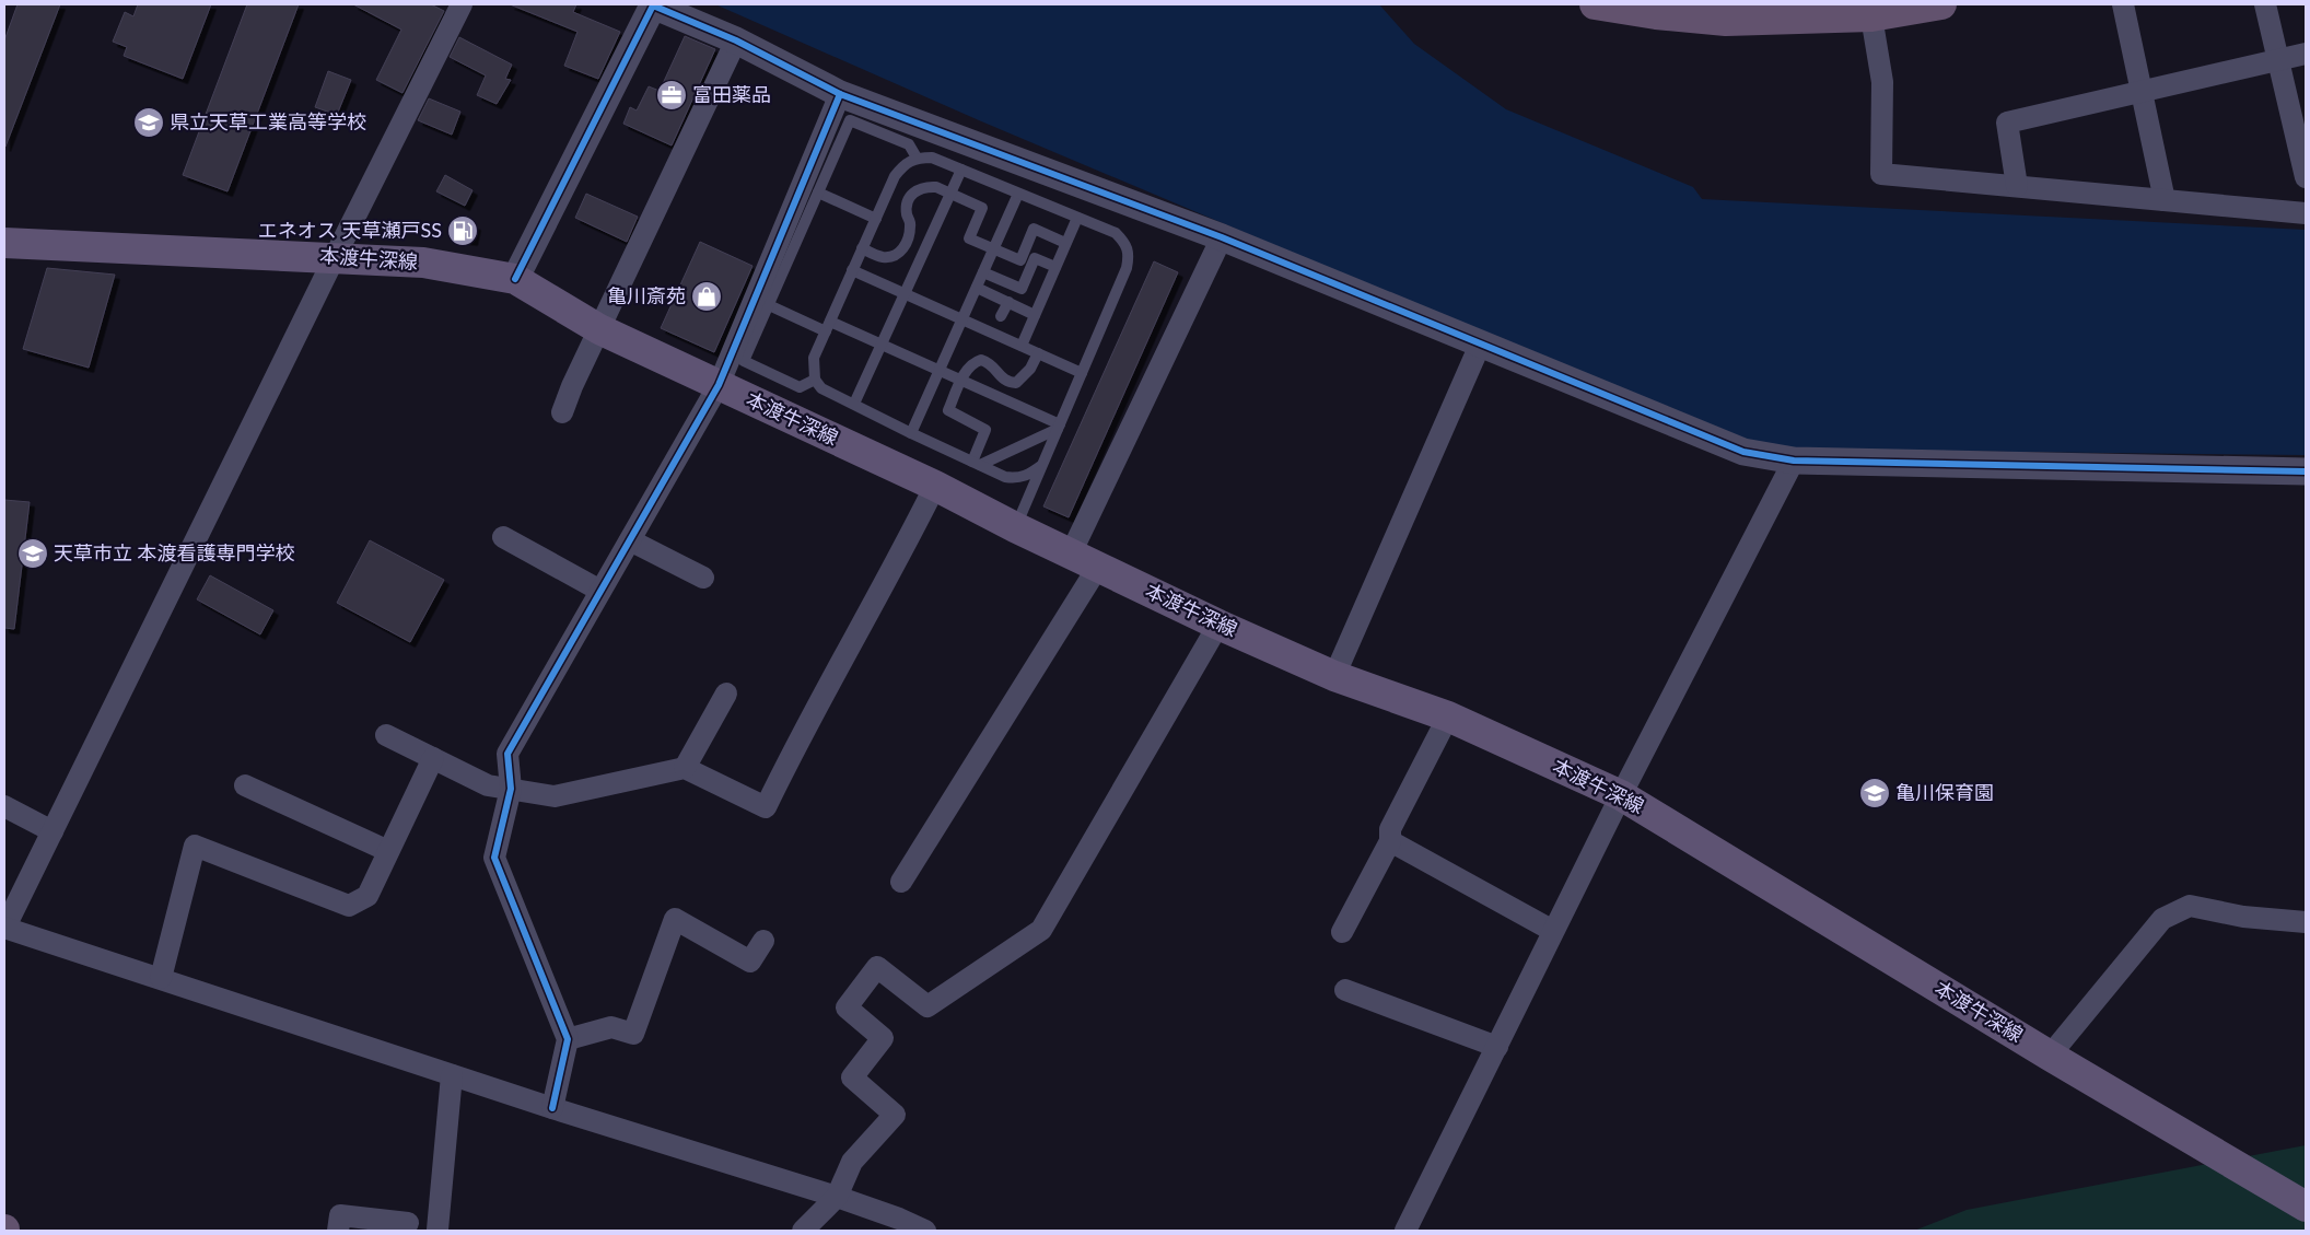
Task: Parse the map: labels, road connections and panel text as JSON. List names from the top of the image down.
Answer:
{
  "streets": {
    "main road": ["本渡牛深線"]
  },
  "places": {
    "office": ["富田薬品"],
    "school or university": ["県立天草工業高等学校", "天草市立 本渡看護専門学校", "亀川保育園"],
    "fuel station": ["エネオス 天草瀬戸SS"],
    "shop": ["亀川斎苑"]
  }
}
